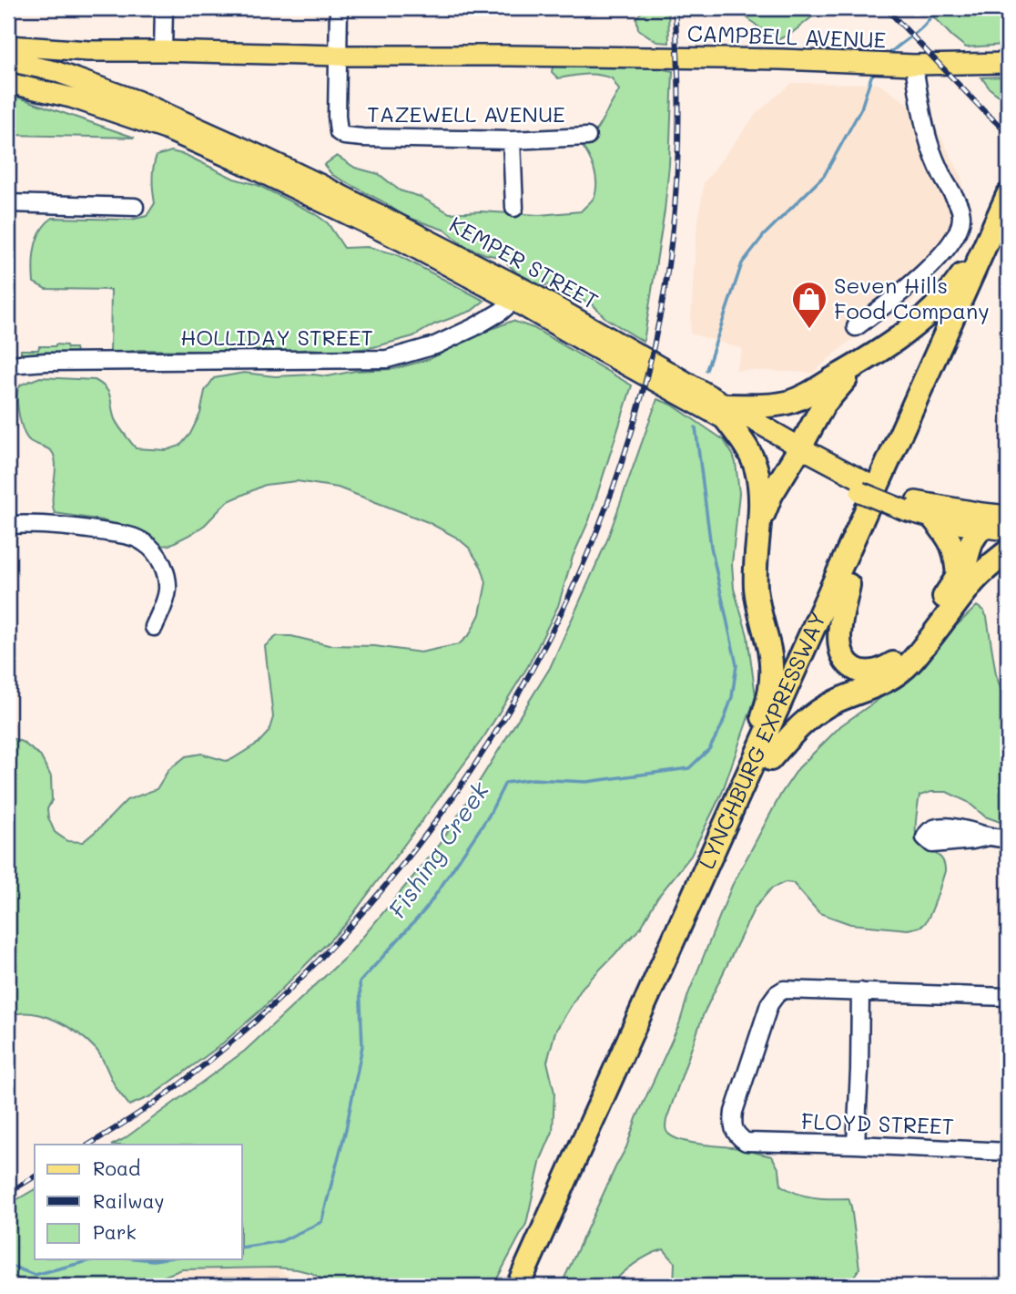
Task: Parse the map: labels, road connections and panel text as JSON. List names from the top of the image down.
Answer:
{
  "streets": {
    "highway": ["LYNCHBURG EXPRESSWAY"],
    "main road": ["CAMPBELL AVENUE", "KEMPER STREET"],
    "street": ["TAZEWELL AVENUE", "HOLLIDAY STREET", "FLOYD STREET"]
  },
  "crossings": [
    ["CAMPBELL AVENUE", "TAZEWELL AVENUE"],
    ["KEMPER STREET", "HOLLIDAY STREET"]
  ],
  "water": ["Fishing Creek"],
  "places": {
    "shop": ["Seven Hills Food Company"]
  },
  "legend": ["Road", "Railway", "Park"]
}
